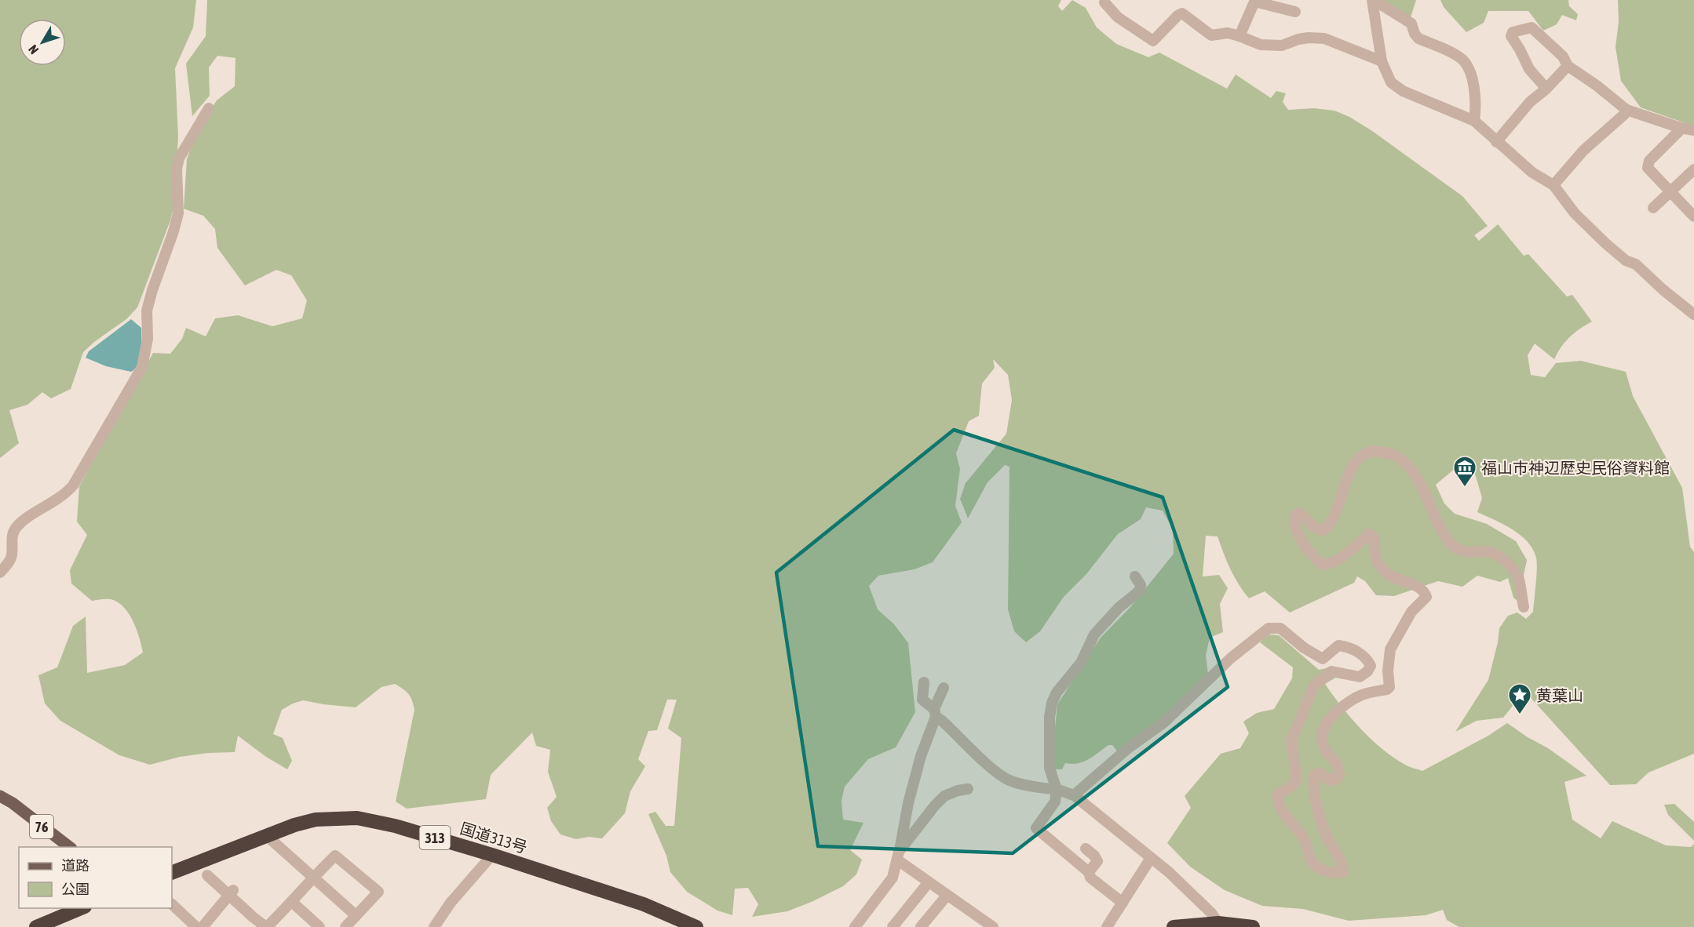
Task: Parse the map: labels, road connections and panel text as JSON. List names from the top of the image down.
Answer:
{
  "streets": {
    "highway": ["313", "国道313号"],
    "main road": ["76"]
  },
  "places": {
    "museum": ["福山市神辺歴史民俗資料館"],
    "place": ["黄葉山"]
  },
  "legend": ["道路", "公園"],
  "north": "bottom left"
}
